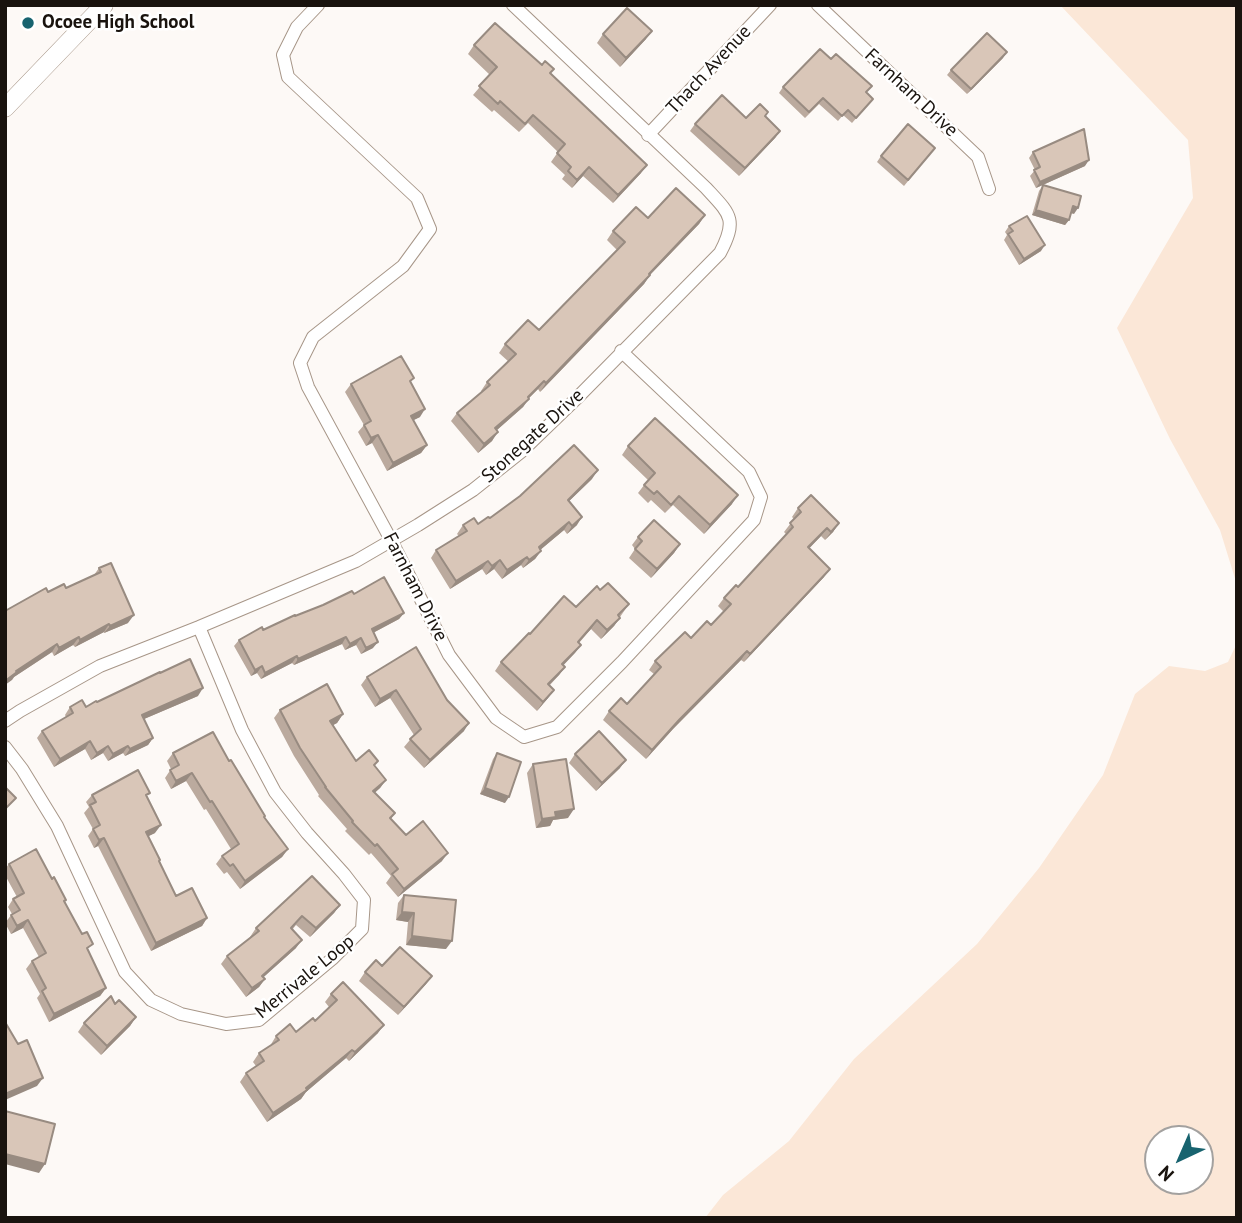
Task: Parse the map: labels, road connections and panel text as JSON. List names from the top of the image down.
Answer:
{
  "streets": {
    "street": [
      "Thach Avenue",
      "Farnham Drive",
      "Stonegate Drive",
      "Merrivale Loop"
    ]
  },
  "crossings": [
    ["Thach Avenue", "Stonegate Drive"],
    ["Farnham Drive", "Stonegate Drive"],
    ["Stonegate Drive", "Merrivale Loop"]
  ],
  "places": ["Ocoee High School"],
  "north": "bottom left"
}
